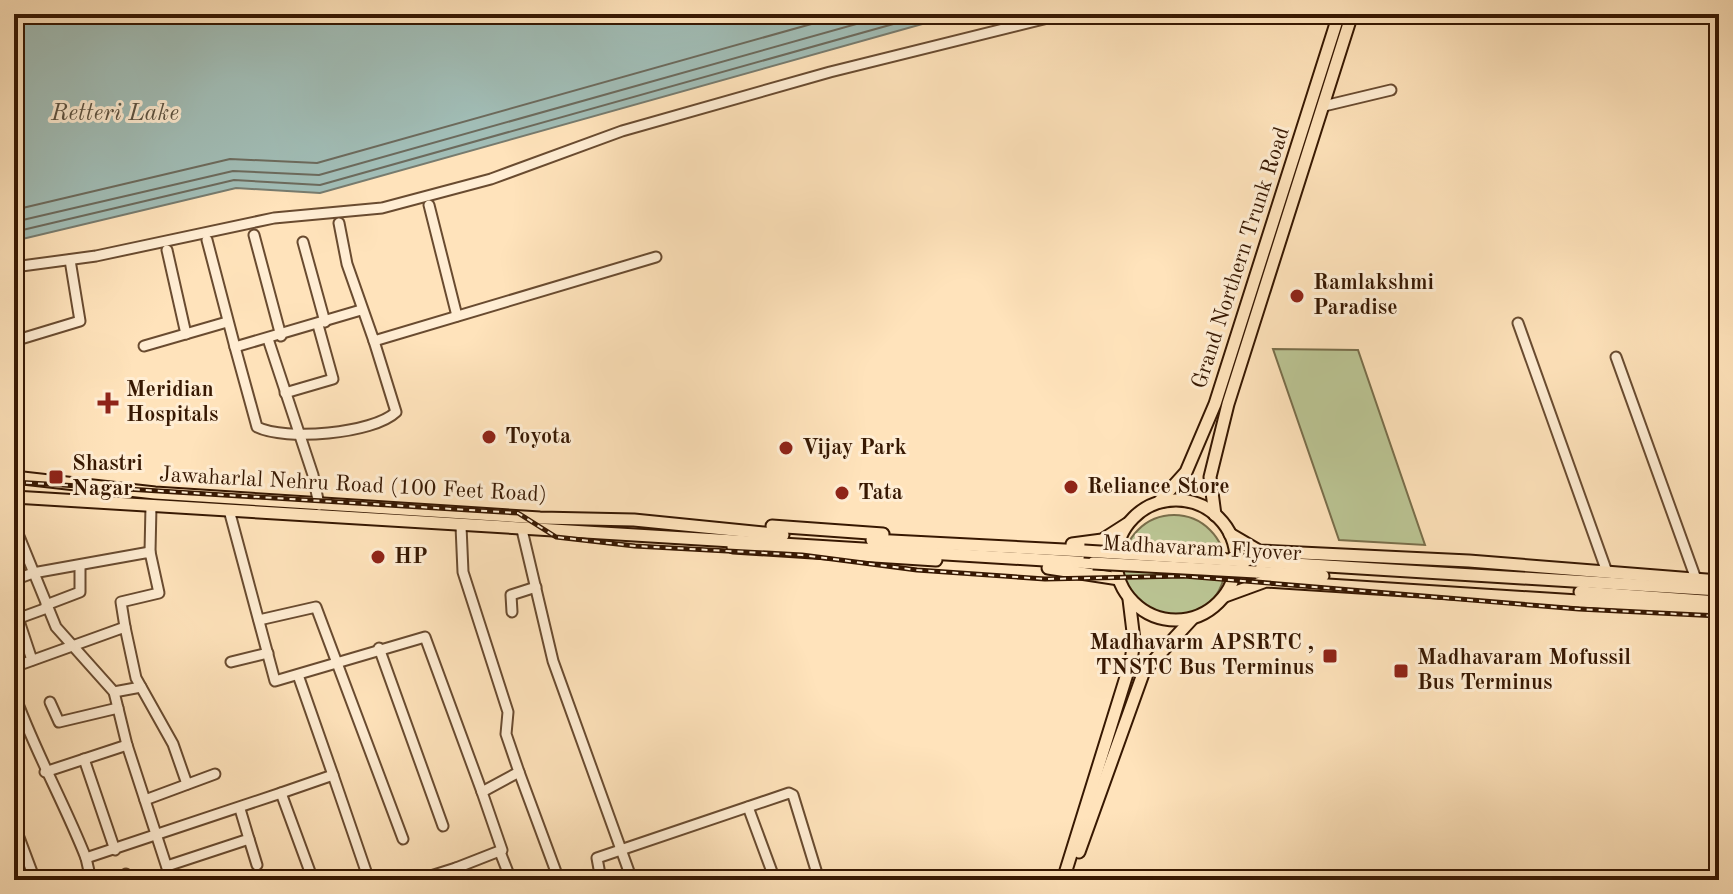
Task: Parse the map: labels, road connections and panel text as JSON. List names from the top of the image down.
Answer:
{
  "streets": {
    "main road": ["Grand Northern Trunk Road", "Jawaharlal Nehru Road (100 Feet Road)", "Madhavaram Flyover"]
  },
  "crossings": [
    ["Jawaharlal Nehru Road (100 Feet Road)", "Madhavaram Flyover"]
  ],
  "water": ["Retteri Lake"],
  "places": {
    "other": [
      "Ramlakshmi Paradise",
      "Toyota",
      "Vijay Park",
      "Reliance Store",
      "Tata",
      "HP"
    ],
    "health": ["Meridian Hospitals"],
    "transit": ["Shastri Nagar", "Madhavarm APSRTC , TNSTC Bus Terminus", "Madhavaram Mofussil Bus Terminus"]
  }
}
